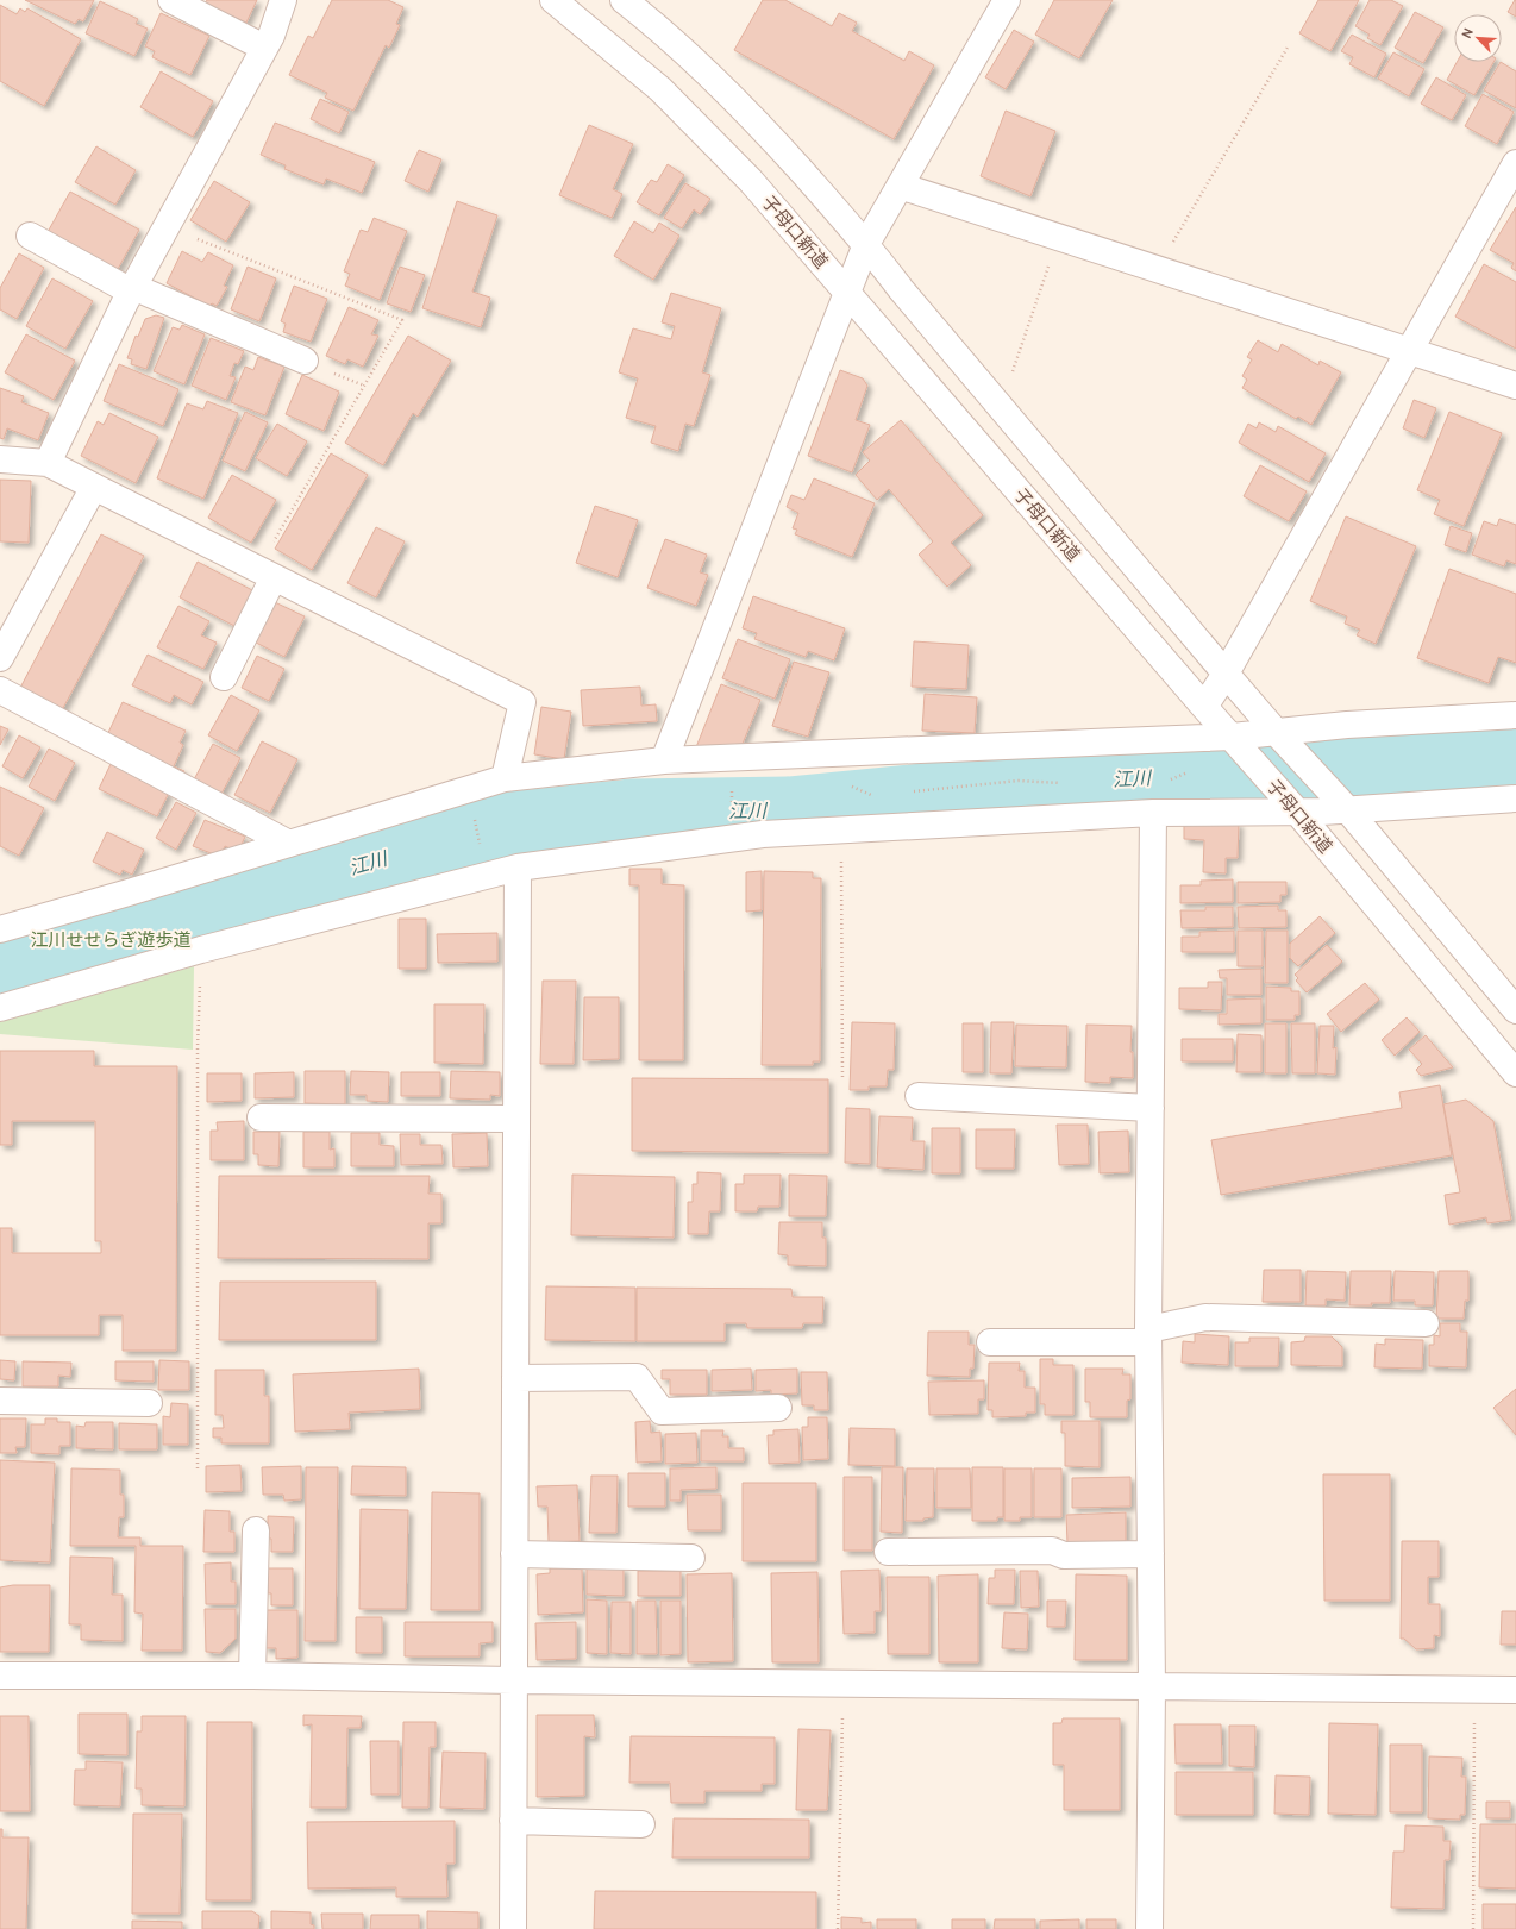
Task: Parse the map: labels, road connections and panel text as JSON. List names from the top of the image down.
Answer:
{
  "streets": {
    "street": ["子母口新道"]
  },
  "water": ["江川"],
  "parks": ["江川せせらぎ遊歩道"],
  "north": "top left"
}
